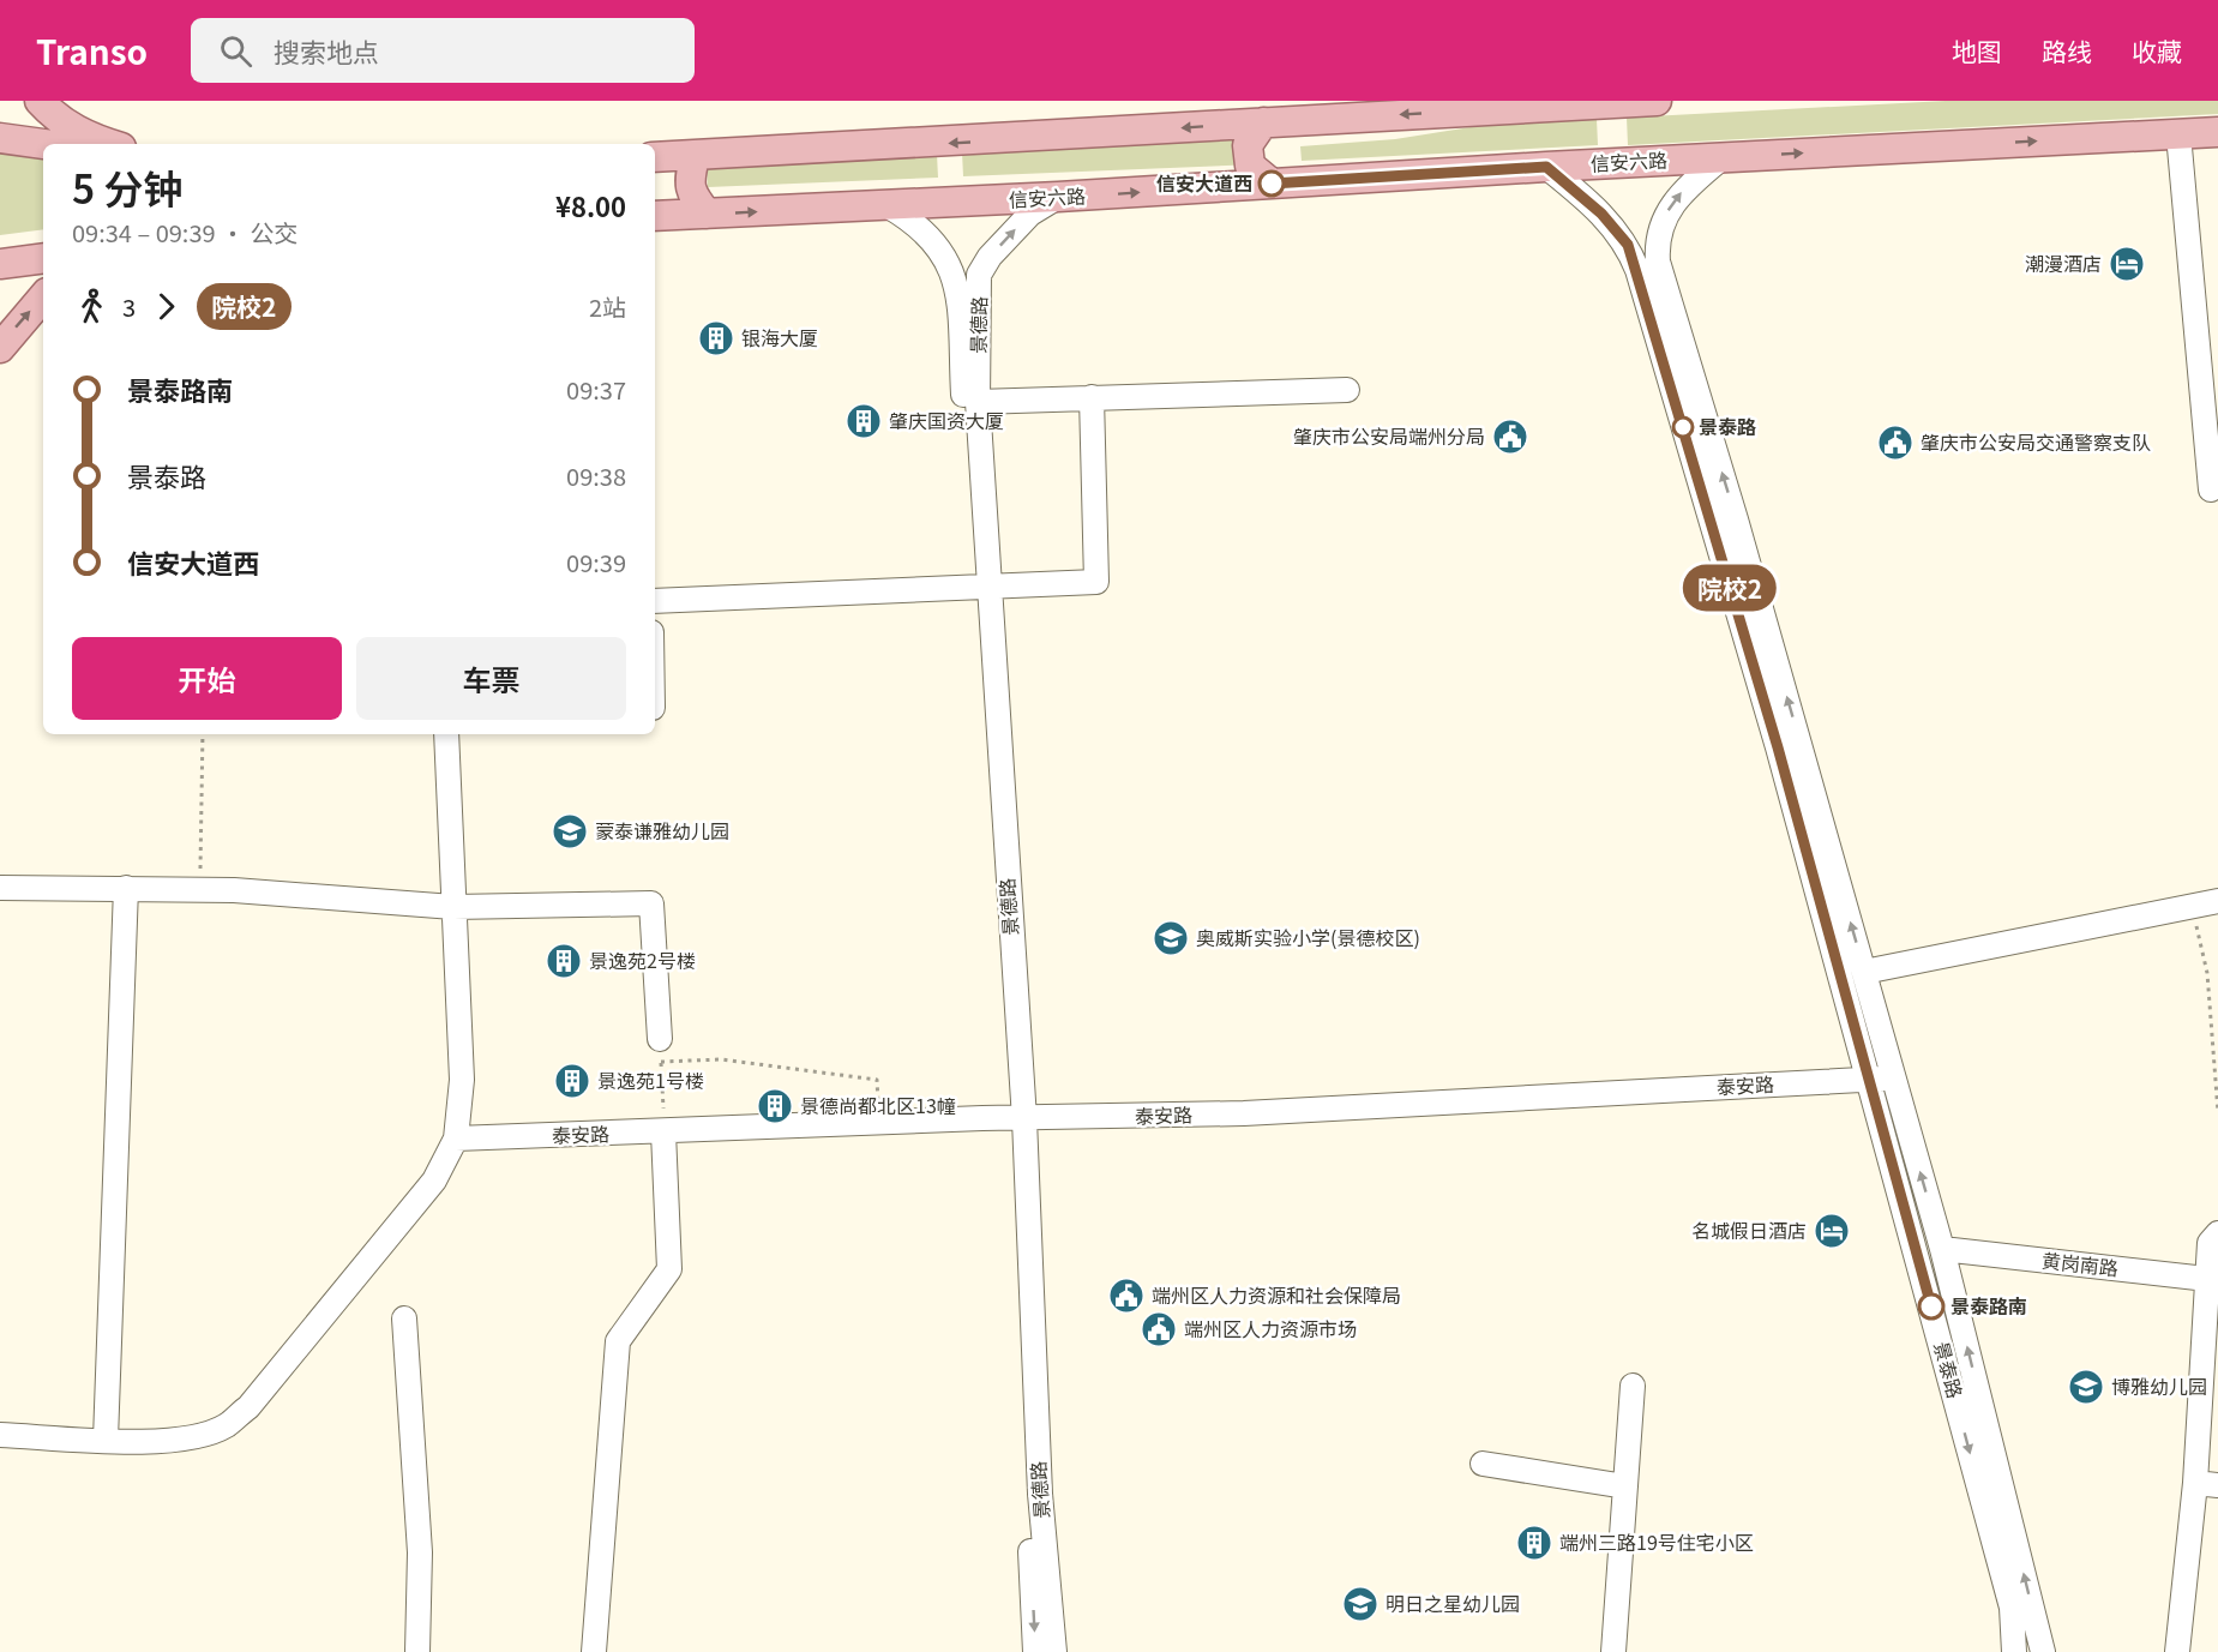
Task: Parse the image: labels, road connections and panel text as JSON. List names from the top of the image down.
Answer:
{
  "streets": {
    "main road": ["信安六路"],
    "street": [
      "景德路",
      "泰安路",
      "黄岗南路",
      "景泰路"
    ]
  },
  "crossings": [
    ["信安六路", "景德路"],
    ["信安六路", "景泰路"],
    ["景德路", "泰安路"],
    ["泰安路", "景泰路"]
  ],
  "places": {
    "other": ["信安大道西", "景泰路", "景泰路南"],
    "hotel": ["潮漫酒店", "名城假日酒店"],
    "building": [
      "银海大厦",
      "肇庆国资大厦",
      "景逸苑2号楼",
      "景逸苑1号楼",
      "景德尚都北区13幢",
      "端州三路19号住宅小区"
    ],
    "public building": [
      "肇庆市公安局端州分局",
      "肇庆市公安局交通警察支队",
      "端州区人力资源和社会保障局",
      "端州区人力资源市场"
    ],
    "school or university": [
      "蒙泰谦雅幼儿园",
      "奥威斯实验小学(景德校区)",
      "博雅幼儿园",
      "明日之星幼儿园"
    ]
  },
  "lines": ["bus line 院校2"],
  "page": {
    "header": "Transo",
    "search": "搜索地点",
    "nav": ["地图", "路线", "收藏"],
    "on_map": "院校2",
    "heading": ["5 分钟", "09:34 – 09:39 · 公交", "¥8.00"],
    "legs": ["3", "院校2", "2站"],
    "list": [
      {
        "name": "景泰路南",
        "value": "09:37"
      },
      {
        "name": "景泰路",
        "value": "09:38"
      },
      {
        "name": "信安大道西",
        "value": "09:39"
      }
    ],
    "buttons": ["开始", "车票"]
  }
}
